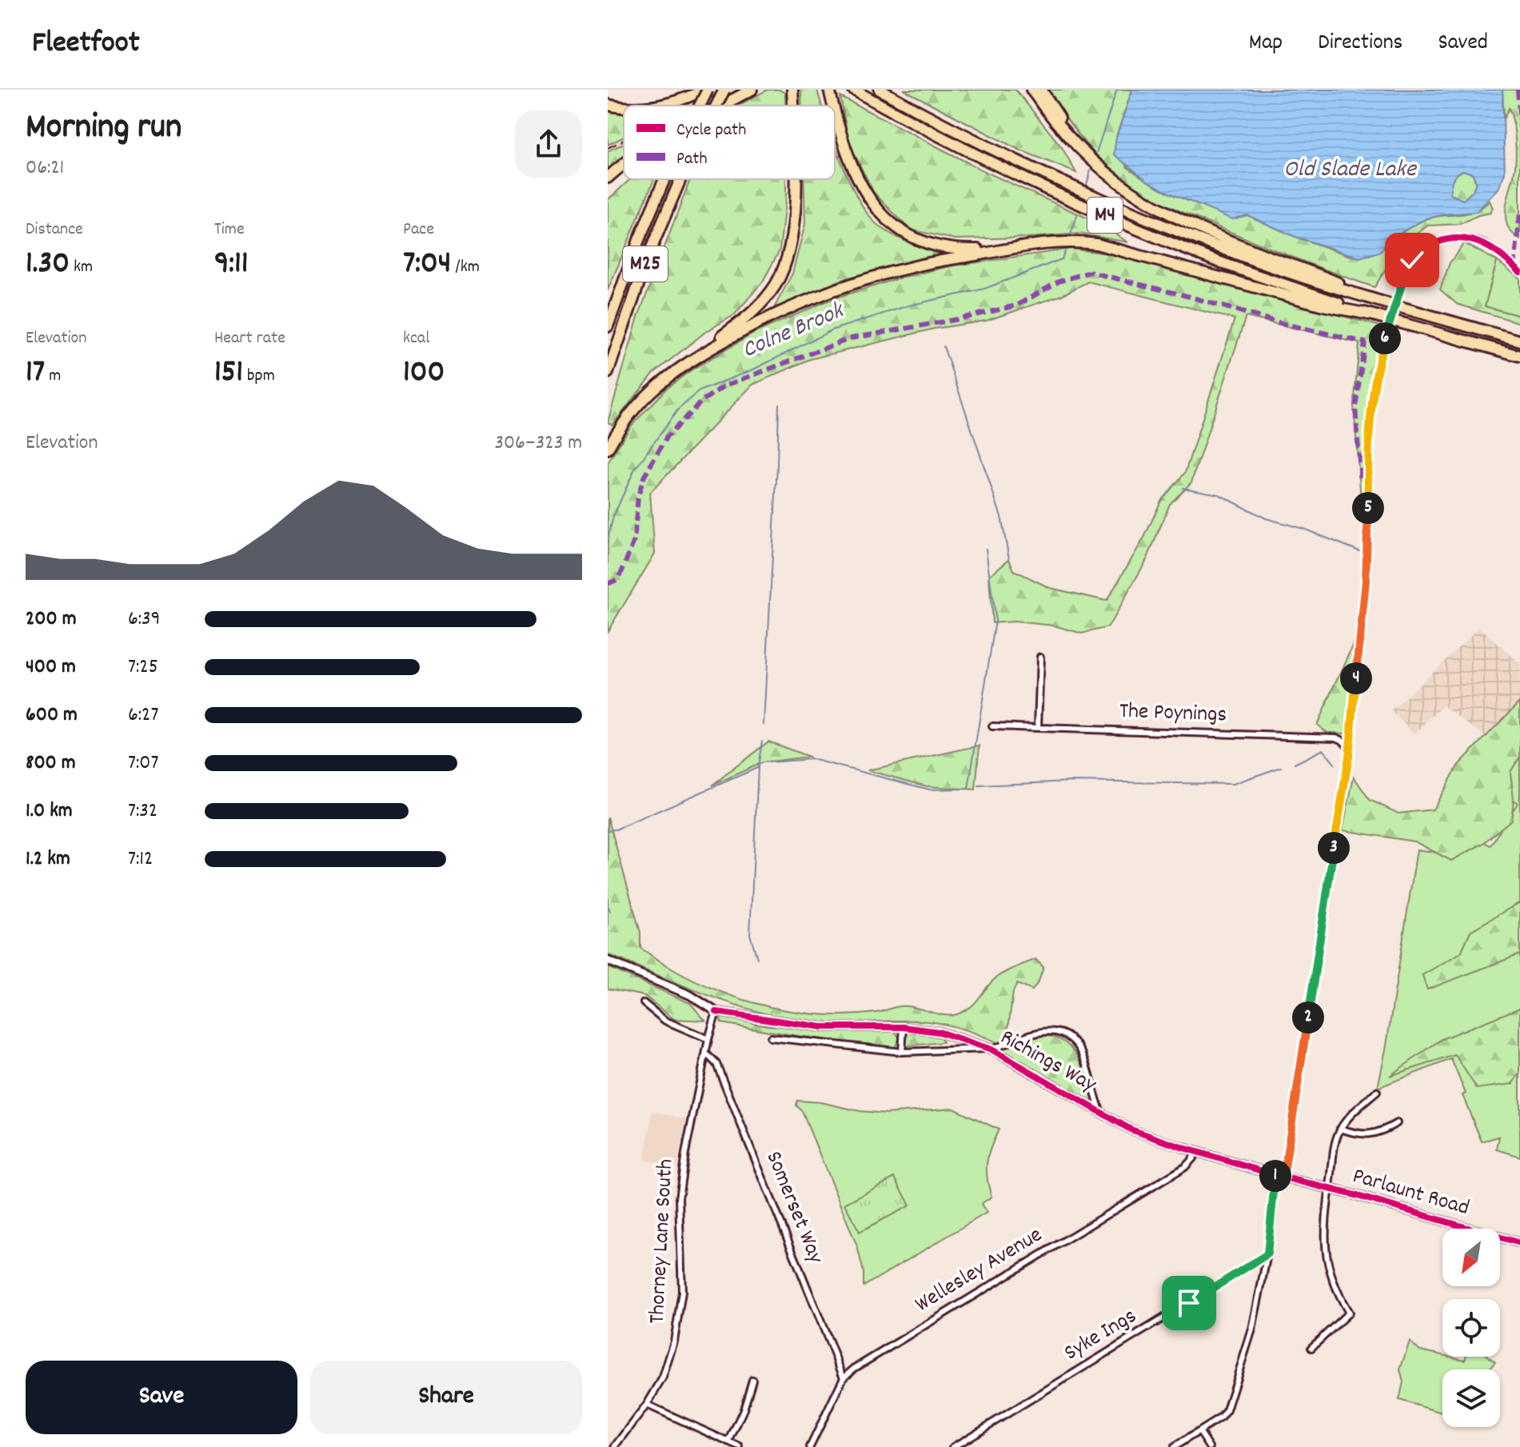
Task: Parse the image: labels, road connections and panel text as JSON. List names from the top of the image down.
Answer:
{
  "streets": {
    "highway": ["M4", "M25"],
    "street": [
      "The Poynings",
      "Richings Way",
      "Parlaunt Road",
      "Somerset Way",
      "Thorney Lane South",
      "Wellesley Avenue",
      "Syke Ings"
    ]
  },
  "crossings": [
    ["Richings Way", "Parlaunt Road"],
    ["Richings Way", "Thorney Lane South"],
    ["Richings Way", "Wellesley Avenue"],
    ["Somerset Way", "Thorney Lane South"],
    ["Somerset Way", "Wellesley Avenue"]
  ],
  "water": ["Old Slade Lake", "Colne Brook"],
  "legend": ["Cycle path", "Path"],
  "north": "bottom left",
  "page": {
    "header": "Fleetfoot",
    "nav": ["Map", "Directions", "Saved"],
    "heading": ["Morning run", "06:21"],
    "stats": [
      ["Distance", "1.30 km"],
      ["Time", "9:11"],
      ["Pace", "7:04 /km"],
      ["Elevation", "17 m"],
      ["Heart rate", "151 bpm"],
      ["kcal", "100"]
    ],
    "pins": [
      "6",
      "5",
      "4",
      "3",
      "2",
      "1"
    ],
    "chart": ["Elevation", "306–323 m"],
    "list": [
      {
        "name": "200 m",
        "note": "6:39"
      },
      {
        "name": "400 m",
        "note": "7:25"
      },
      {
        "name": "600 m",
        "note": "6:27"
      },
      {
        "name": "800 m",
        "note": "7:07"
      },
      {
        "name": "1.0 km",
        "note": "7:32"
      },
      {
        "name": "1.2 km",
        "note": "7:12"
      }
    ],
    "buttons": ["Save", "Share"]
  }
}
